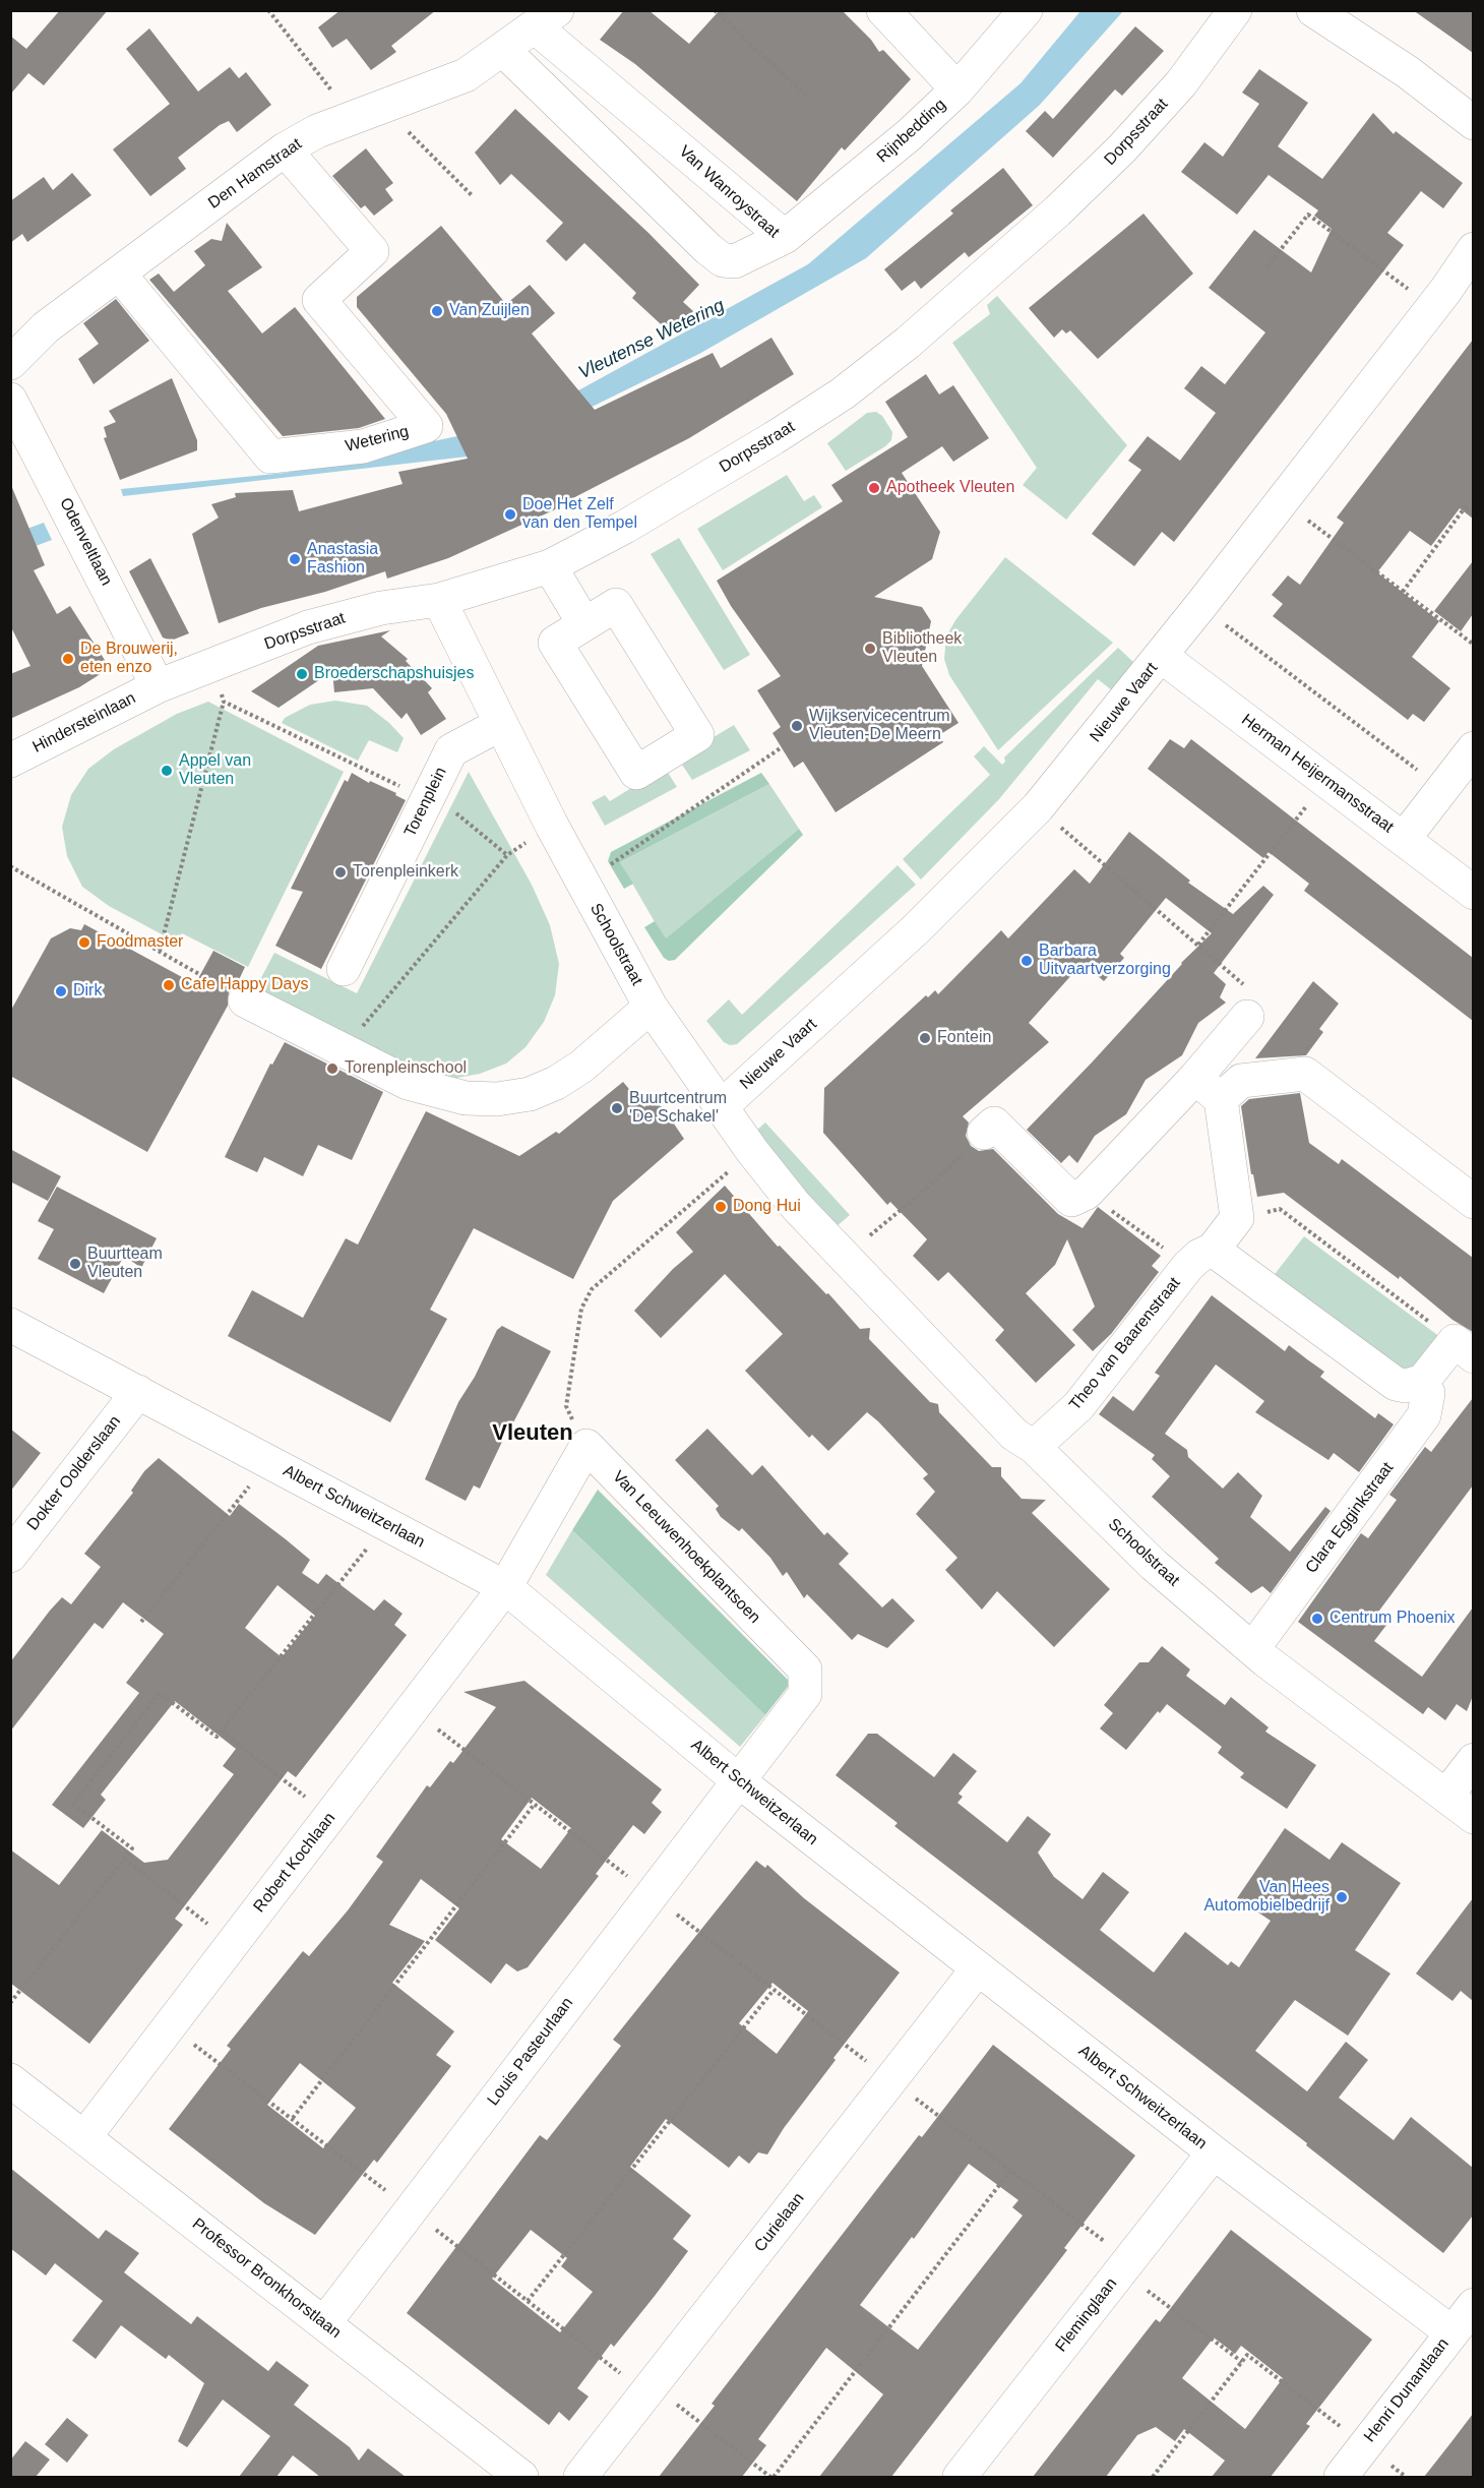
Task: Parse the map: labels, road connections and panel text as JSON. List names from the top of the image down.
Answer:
{
  "streets": {
    "street": [
      "Rijnbedding",
      "Dorpsstraat",
      "Den Hamstraat",
      "Van Wanroystraat",
      "Wetering",
      "Odenveltlaan",
      "Nieuwe Vaart",
      "Hindersteinlaan",
      "Herman Heijermansstraat",
      "Torenplein",
      "Schoolstraat",
      "Theo van Baarenstraat",
      "Dokter Oolderslaan",
      "Albert Schweitzerlaan",
      "Clara Egginkstraat",
      "Van Leeuwenhoekplantsoen",
      "Robert Kochlaan",
      "Louis Pasteurlaan",
      "Curielaan",
      "Professor Bronkhorstlaan",
      "Fleminglaan",
      "Henri Dunantlaan"
    ]
  },
  "crossings": [
    ["Rijnbedding", "Van Wanroystraat"],
    ["Dorpsstraat", "Odenveltlaan"],
    ["Dorpsstraat", "Hindersteinlaan"],
    ["Dorpsstraat", "Schoolstraat"],
    ["Den Hamstraat", "Van Wanroystraat"],
    ["Den Hamstraat", "Wetering"],
    ["Odenveltlaan", "Hindersteinlaan"],
    ["Nieuwe Vaart", "Herman Heijermansstraat"],
    ["Nieuwe Vaart", "Schoolstraat"],
    ["Torenplein", "Schoolstraat"],
    ["Schoolstraat", "Theo van Baarenstraat"],
    ["Schoolstraat", "Clara Egginkstraat"],
    ["Dokter Oolderslaan", "Albert Schweitzerlaan"],
    ["Albert Schweitzerlaan", "Van Leeuwenhoekplantsoen"],
    ["Albert Schweitzerlaan", "Robert Kochlaan"],
    ["Albert Schweitzerlaan", "Louis Pasteurlaan"],
    ["Albert Schweitzerlaan", "Curielaan"],
    ["Albert Schweitzerlaan", "Fleminglaan"],
    ["Albert Schweitzerlaan", "Henri Dunantlaan"],
    ["Van Leeuwenhoekplantsoen", "Louis Pasteurlaan"],
    ["Robert Kochlaan", "Professor Bronkhorstlaan"],
    ["Louis Pasteurlaan", "Professor Bronkhorstlaan"]
  ],
  "districts": ["Vleuten"],
  "water": ["Vleutense Wetering"],
  "places": [
    "Van Zuijlen",
    "Apotheek Vleuten",
    "Doe Het Zelf van den Tempel",
    "Anastasia Fashion",
    "Bibliotheek Vleuten",
    "De Brouwerij, eten enzo",
    "Broederschapshuisjes",
    "Wijkservicecentrum Vleuten-De Meern",
    "Appel van Vleuten",
    "Torenpleinkerk",
    "Foodmaster",
    "Barbara Uitvaartverzorging",
    "Cafe Happy Days",
    "Dirk",
    "Fontein",
    "Torenpleinschool",
    "Buurtcentrum 'De Schakel'",
    "Dong Hui",
    "Buurtteam Vleuten",
    "Centrum Phoenix",
    "Van Hees Automobielbedrijf"
  ]
}
